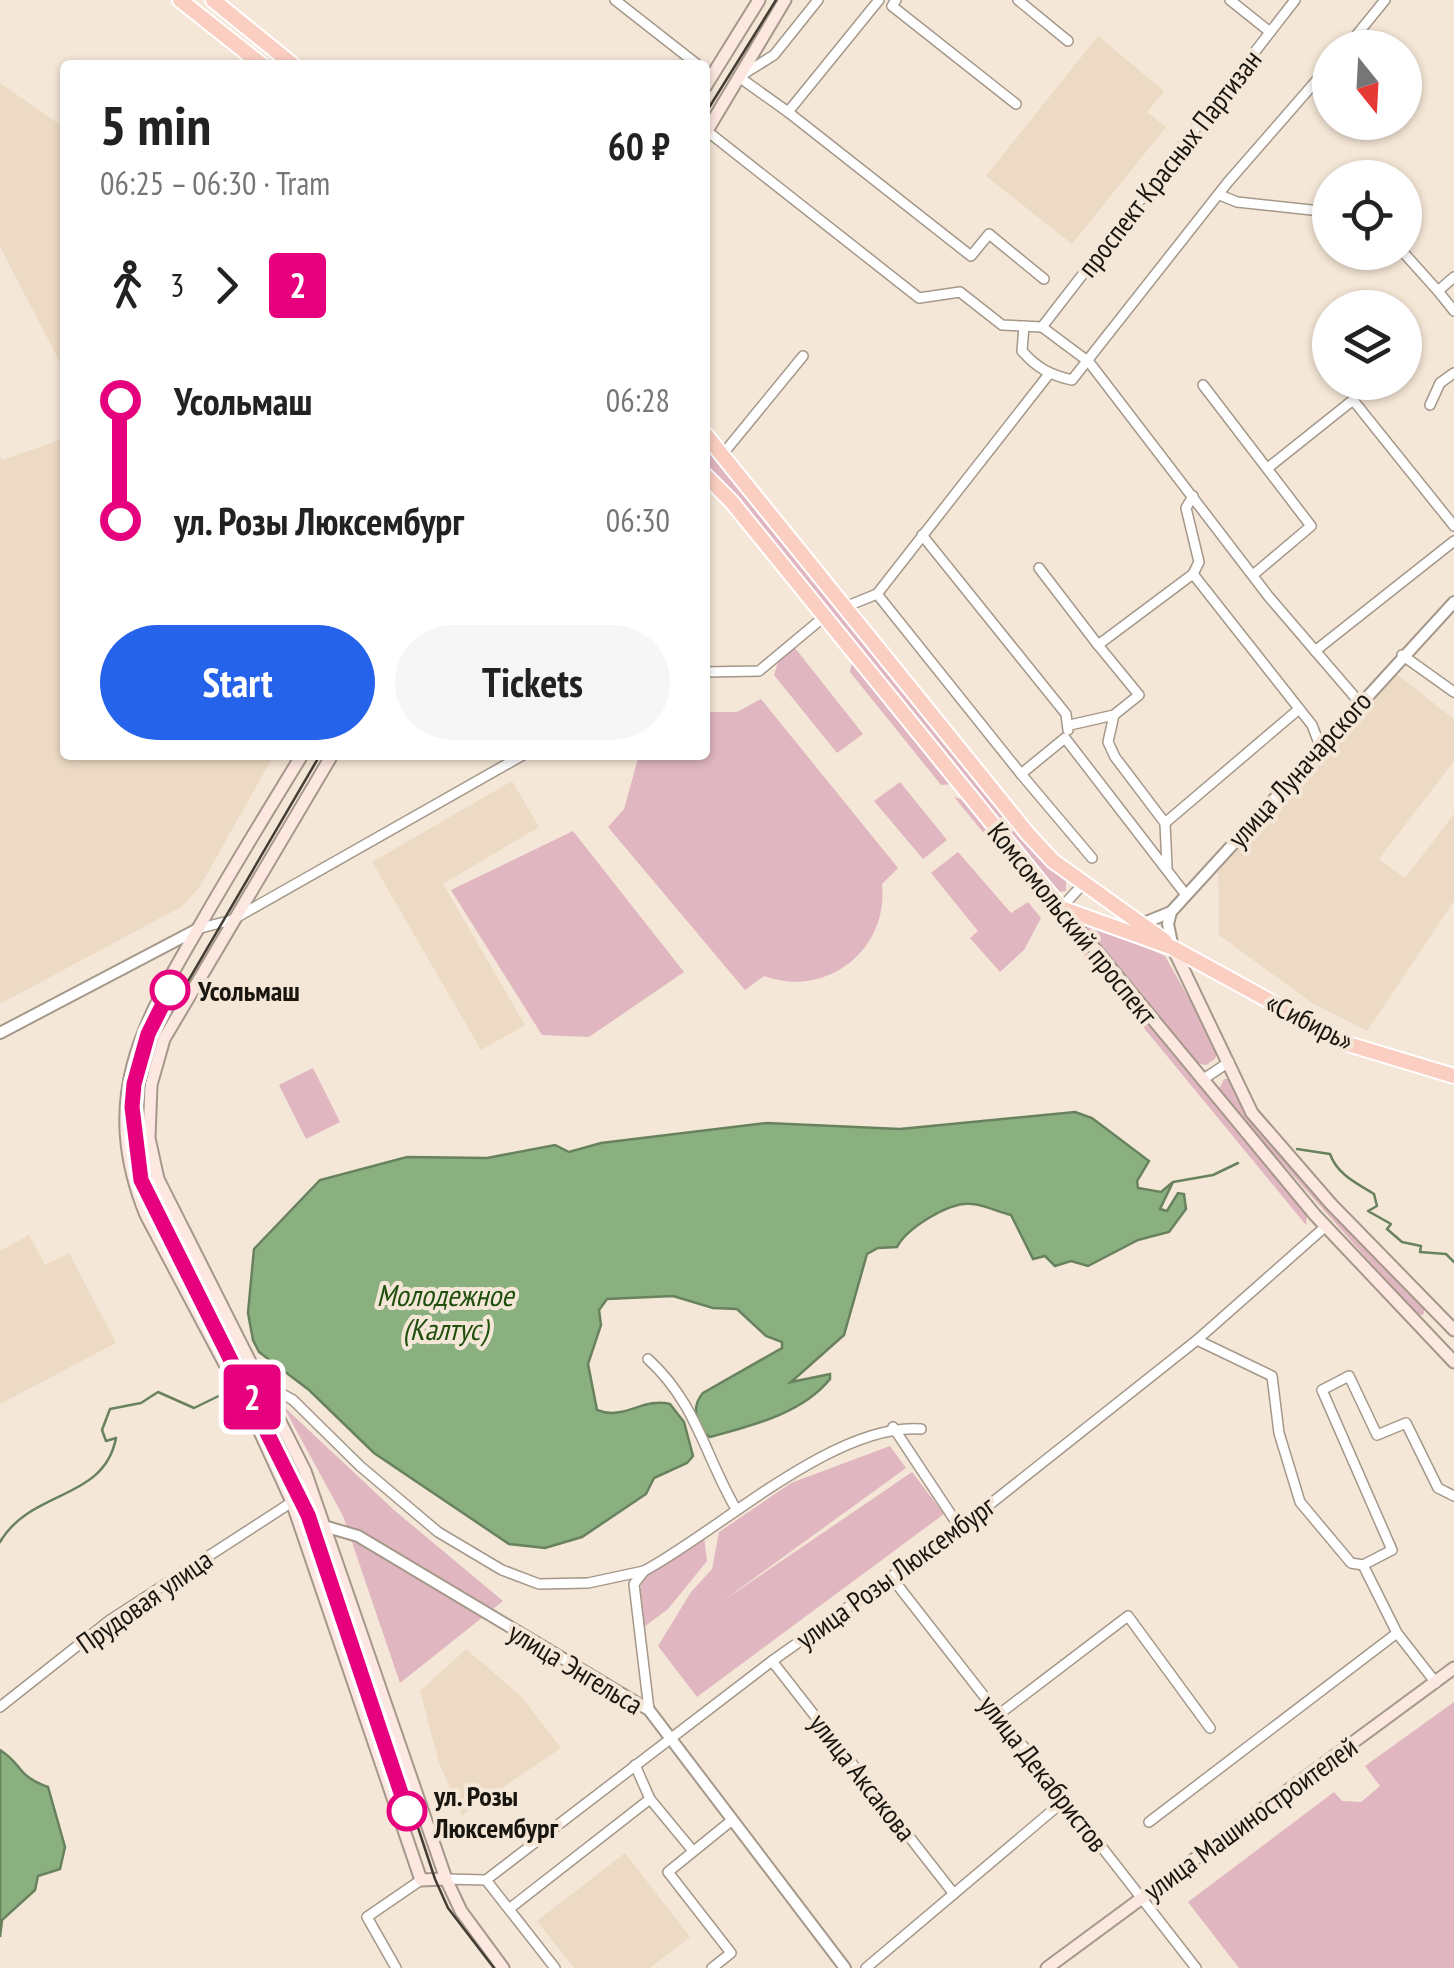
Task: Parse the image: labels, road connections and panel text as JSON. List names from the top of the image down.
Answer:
{
  "streets": {
    "main road": ["Комсомольский проспект", "«Сибирь»", "улица Машиностроителей"],
    "street": [
      "проспект Красных Партизан",
      "улица Луначарского",
      "улица Розы Люксембург",
      "Прудовая улица",
      "улица Энгельса",
      "улица Декабристов",
      "улица Аксакова"
    ]
  },
  "crossings": [
    ["Комсомольский проспект", "«Сибирь»"],
    ["Комсомольский проспект", "улица Розы Люксембург"],
    ["улица Розы Люксембург", "улица Энгельса"],
    ["улица Розы Люксембург", "улица Декабристов"],
    ["улица Розы Люксембург", "улица Аксакова"],
    ["улица Декабристов", "улица Машиностроителей"]
  ],
  "water": ["Молодежное (Калтус)"],
  "places": ["Усольмаш", "ул. Розы Люксембург"],
  "lines": ["tram line 2"],
  "north": "bottom",
  "page": {
    "on_map": "2",
    "heading": ["5 min", "06:25 – 06:30 · Tram", "60 ₽"],
    "legs": ["3", "2"],
    "list": [
      {
        "name": "Усольмаш",
        "value": "06:28"
      },
      {
        "name": "ул. Розы Люксембург",
        "value": "06:30"
      }
    ],
    "buttons": ["Start", "Tickets"]
  }
}
